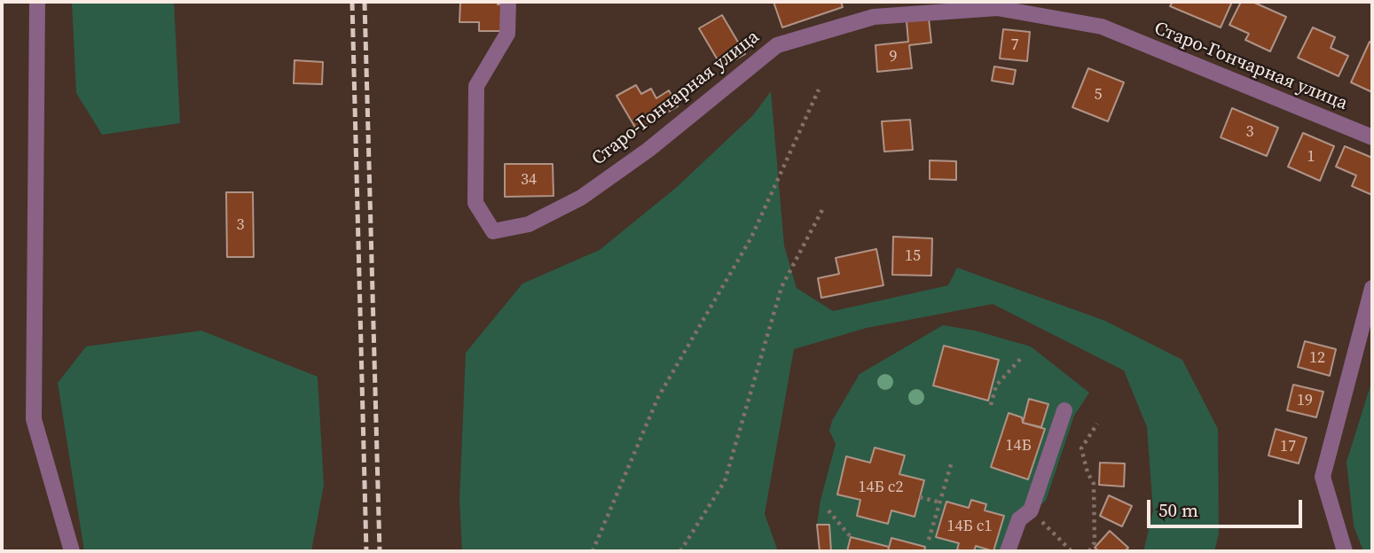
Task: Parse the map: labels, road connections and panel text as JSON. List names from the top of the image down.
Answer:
{
  "streets": {
    "street": ["Старо-Гончарная улица"]
  },
  "house_numbers": [
    "7",
    "9",
    "5",
    "3",
    "1",
    "34",
    "3",
    "15",
    "12",
    "19",
    "14Б",
    "17",
    "14Б с2",
    "14Б с1"
  ],
  "scale_bar": "50 m"
}
